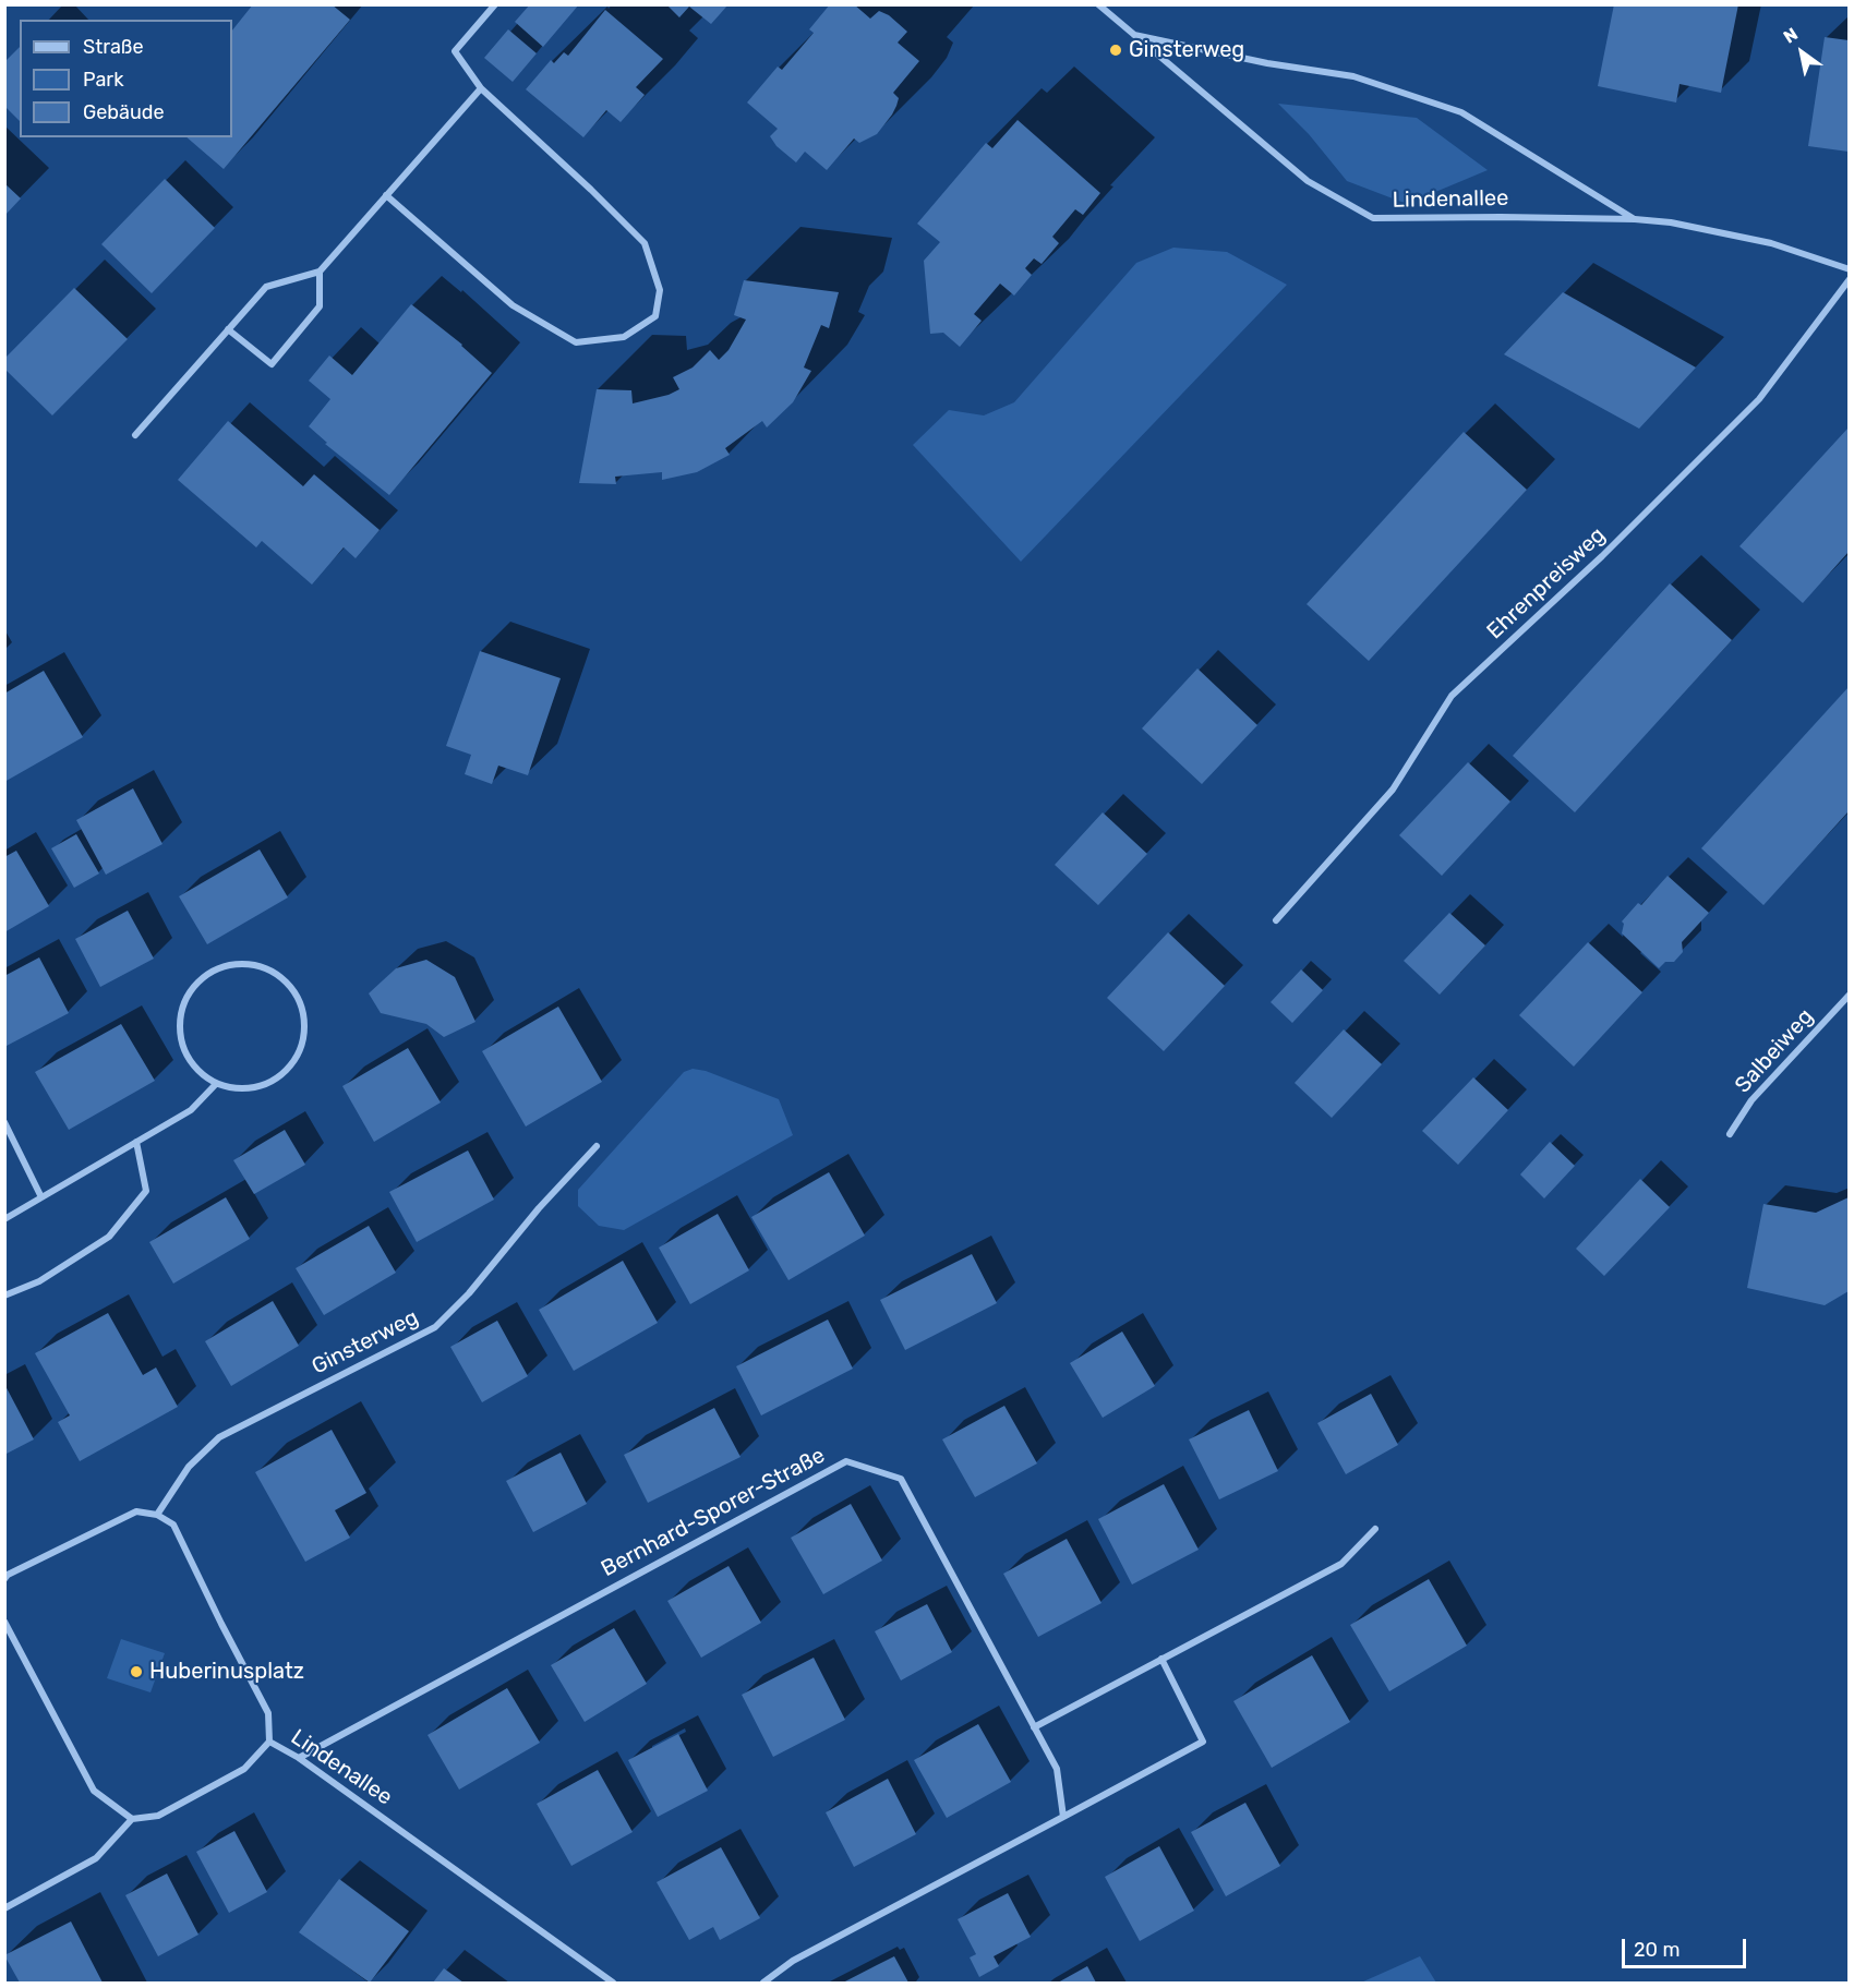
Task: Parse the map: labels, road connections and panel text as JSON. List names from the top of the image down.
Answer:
{
  "streets": {
    "street": [
      "Lindenallee",
      "Ehrenpreisweg",
      "Salbeiweg",
      "Ginsterweg",
      "Bernhard-Sporer-Straße"
    ]
  },
  "crossings": [
    ["Lindenallee", "Ginsterweg"],
    ["Lindenallee", "Bernhard-Sporer-Straße"]
  ],
  "places": ["Ginsterweg", "Huberinusplatz"],
  "legend": ["Straße", "Park", "Gebäude"],
  "scale_bar": "20 m",
  "north": "top left"
}
